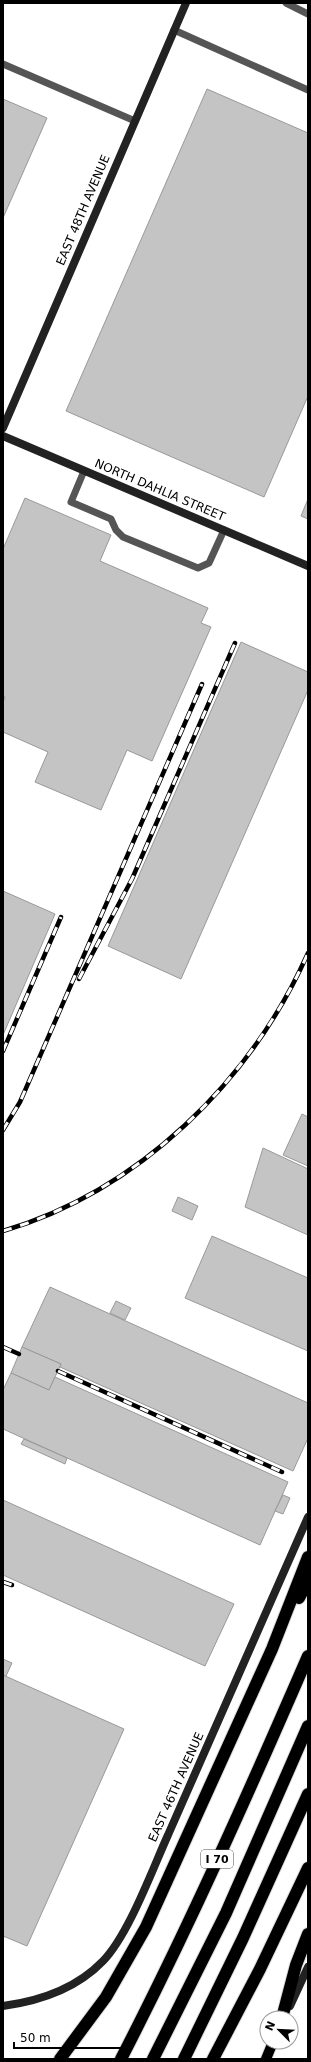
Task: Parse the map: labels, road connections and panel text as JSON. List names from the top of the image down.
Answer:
{
  "streets": {
    "highway": ["I 70"],
    "street": ["EAST 48TH AVENUE", "NORTH DAHLIA STREET", "EAST 46TH AVENUE"]
  },
  "scale_bar": "50 m",
  "north": "top left"
}
